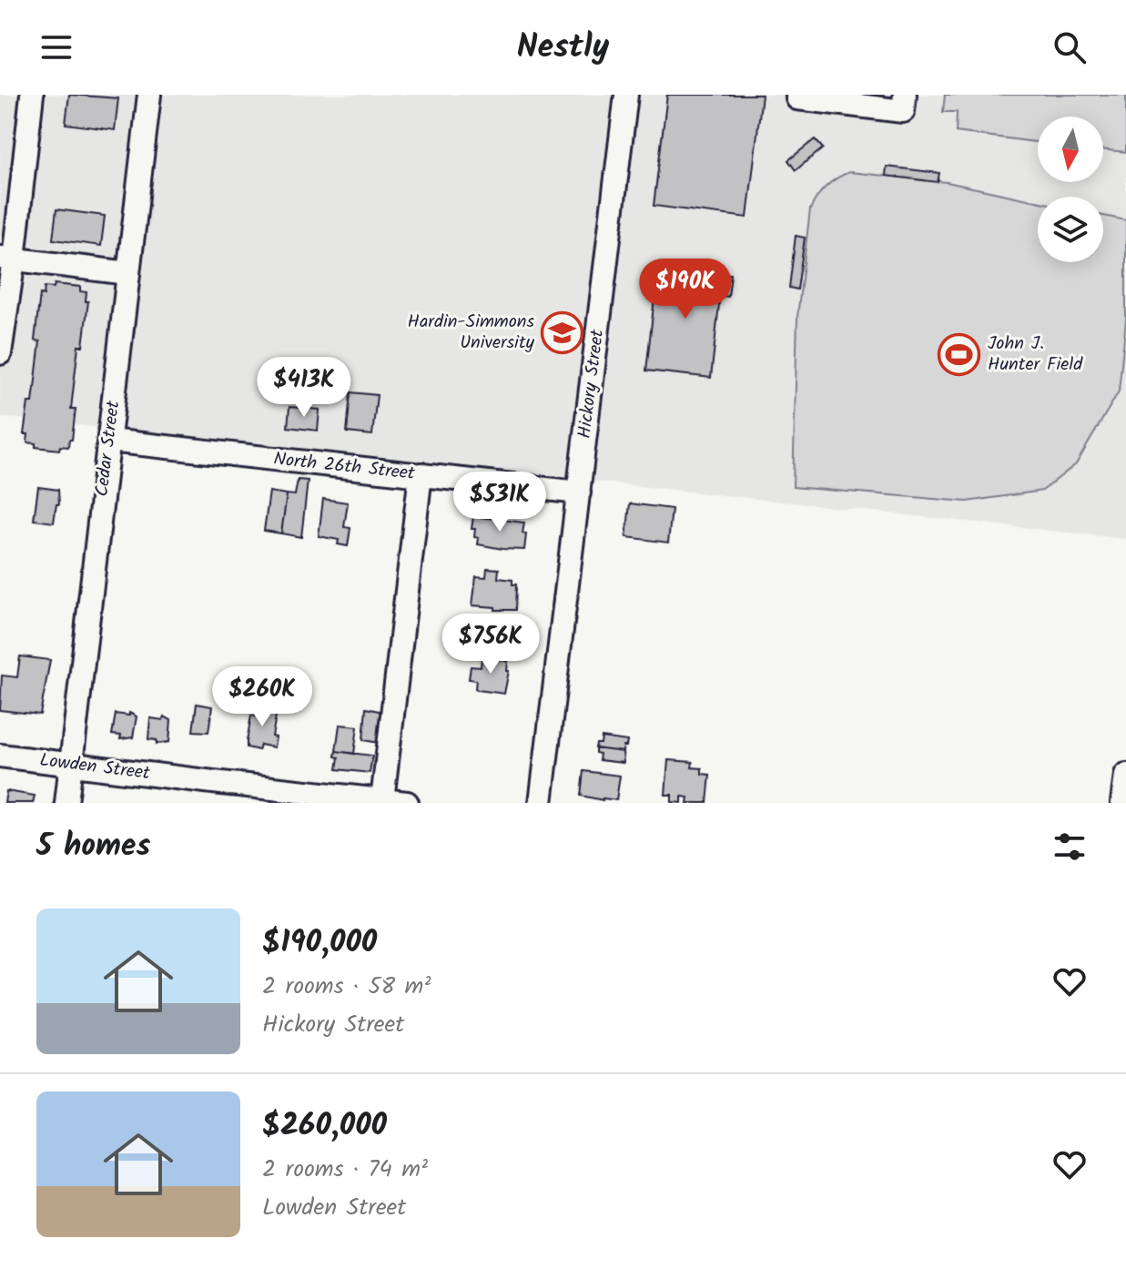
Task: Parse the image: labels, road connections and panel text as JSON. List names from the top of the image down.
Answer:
{
  "streets": {
    "street": [
      "Hickory Street",
      "Cedar Street",
      "North 26th Street",
      "Lowden Street"
    ]
  },
  "crossings": [
    ["Hickory Street", "North 26th Street"],
    ["Cedar Street", "North 26th Street"],
    ["Cedar Street", "Lowden Street"]
  ],
  "places": {
    "school or university": ["Hardin-Simmons University"],
    "sports": ["John J. Hunter Field"]
  },
  "north": "bottom",
  "page": {
    "header": "Nestly",
    "price": [
      "$190K",
      "$413K",
      "$531K",
      "$756K",
      "$260K"
    ],
    "heading": "5 homes",
    "list": [
      {
        "name": "$190,000",
        "note": "2 rooms · 58 m² · Hickory Street"
      },
      {
        "name": "$260,000",
        "note": "2 rooms · 74 m² · Lowden Street"
      }
    ]
  }
}
